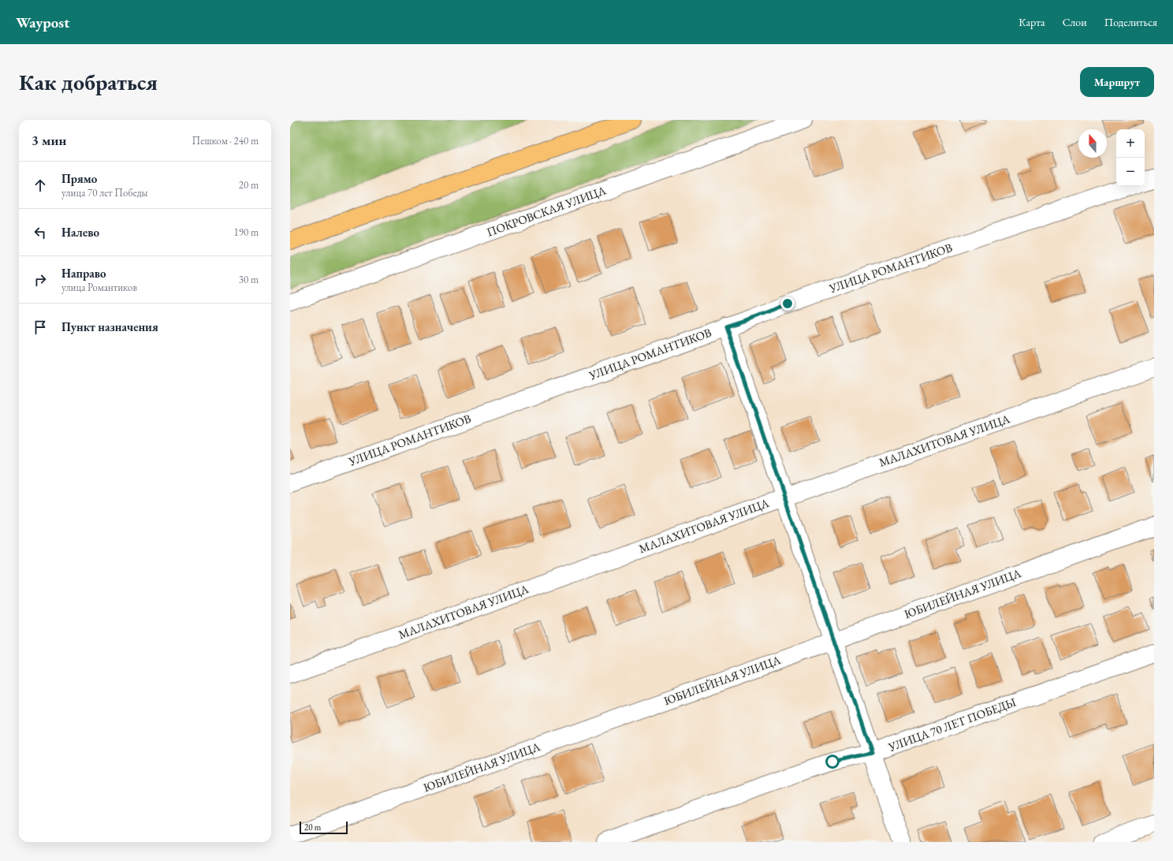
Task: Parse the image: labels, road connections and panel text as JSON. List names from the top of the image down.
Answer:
{
  "streets": {
    "street": [
      "ПОКРОВСКАЯ УЛИЦА",
      "УЛИЦА РОМАНТИКОВ",
      "МАЛАХИТОВАЯ УЛИЦА",
      "ЮБИЛЕЙНАЯ УЛИЦА",
      "УЛИЦА 70 ЛЕТ ПОБЕДЫ"
    ]
  },
  "scale_bar": "20 m",
  "north": "top",
  "page": {
    "header": "Waypost",
    "nav": ["Карта", "Слои", "Поделиться"],
    "buttons": "Маршрут",
    "title": "Как добраться",
    "heading": ["3 мин", "Пешком · 240 m"],
    "map_buttons": ["+", "−"],
    "list": [
      ["Прямо", "улица 70 лет Победы", "20 m"],
      ["Налево", "190 m"],
      ["Направо", "улица Романтиков", "30 m"],
      "Пункт назначения"
    ],
    "scale": "20 m"
  }
}
